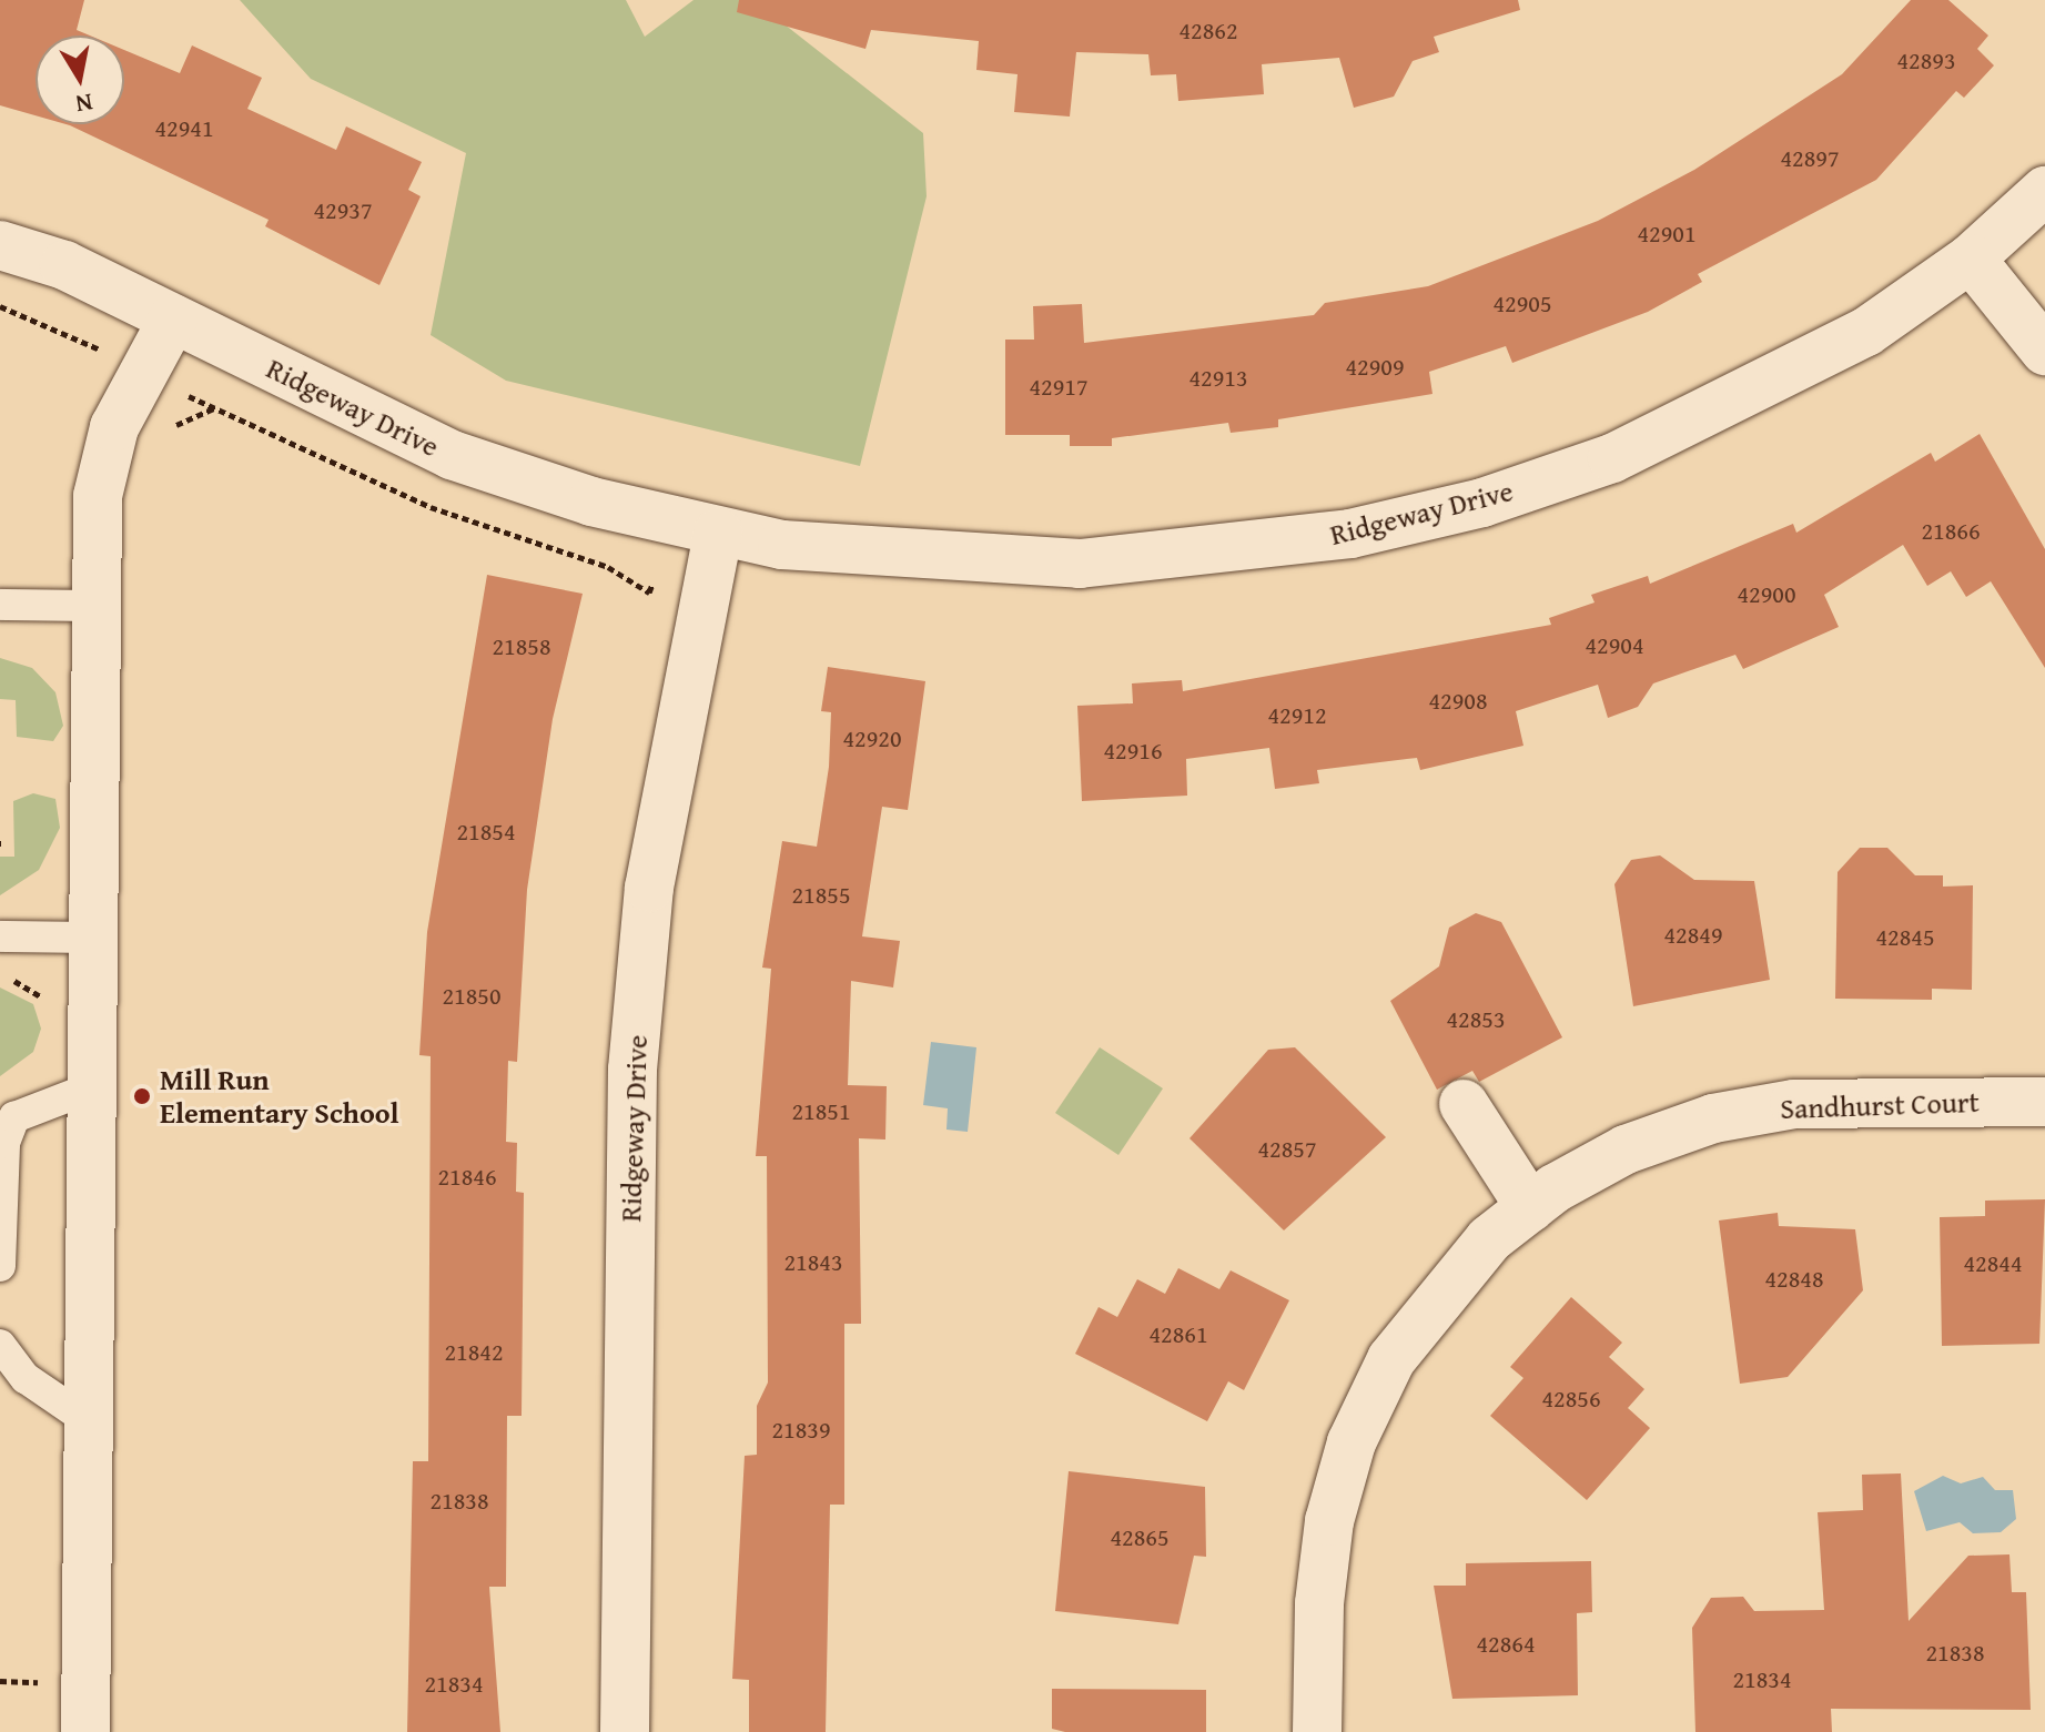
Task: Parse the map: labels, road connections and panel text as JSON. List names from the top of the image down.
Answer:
{
  "streets": {
    "street": ["Ridgeway Drive", "Sandhurst Court"]
  },
  "places": ["Mill Run Elementary School"],
  "house_numbers": [
    "42862",
    "42893",
    "42941",
    "42897",
    "42937",
    "42901",
    "42905",
    "42909",
    "42913",
    "42917",
    "21866",
    "42900",
    "42904",
    "21858",
    "42908",
    "42912",
    "42920",
    "42916",
    "21854",
    "21855",
    "42849",
    "42845",
    "21850",
    "42853",
    "21851",
    "42857",
    "21846",
    "21843",
    "42844",
    "42848",
    "42861",
    "21842",
    "42856",
    "21839",
    "21838",
    "42865",
    "42864",
    "21838",
    "21834",
    "21834"
  ],
  "north": "bottom"
}
